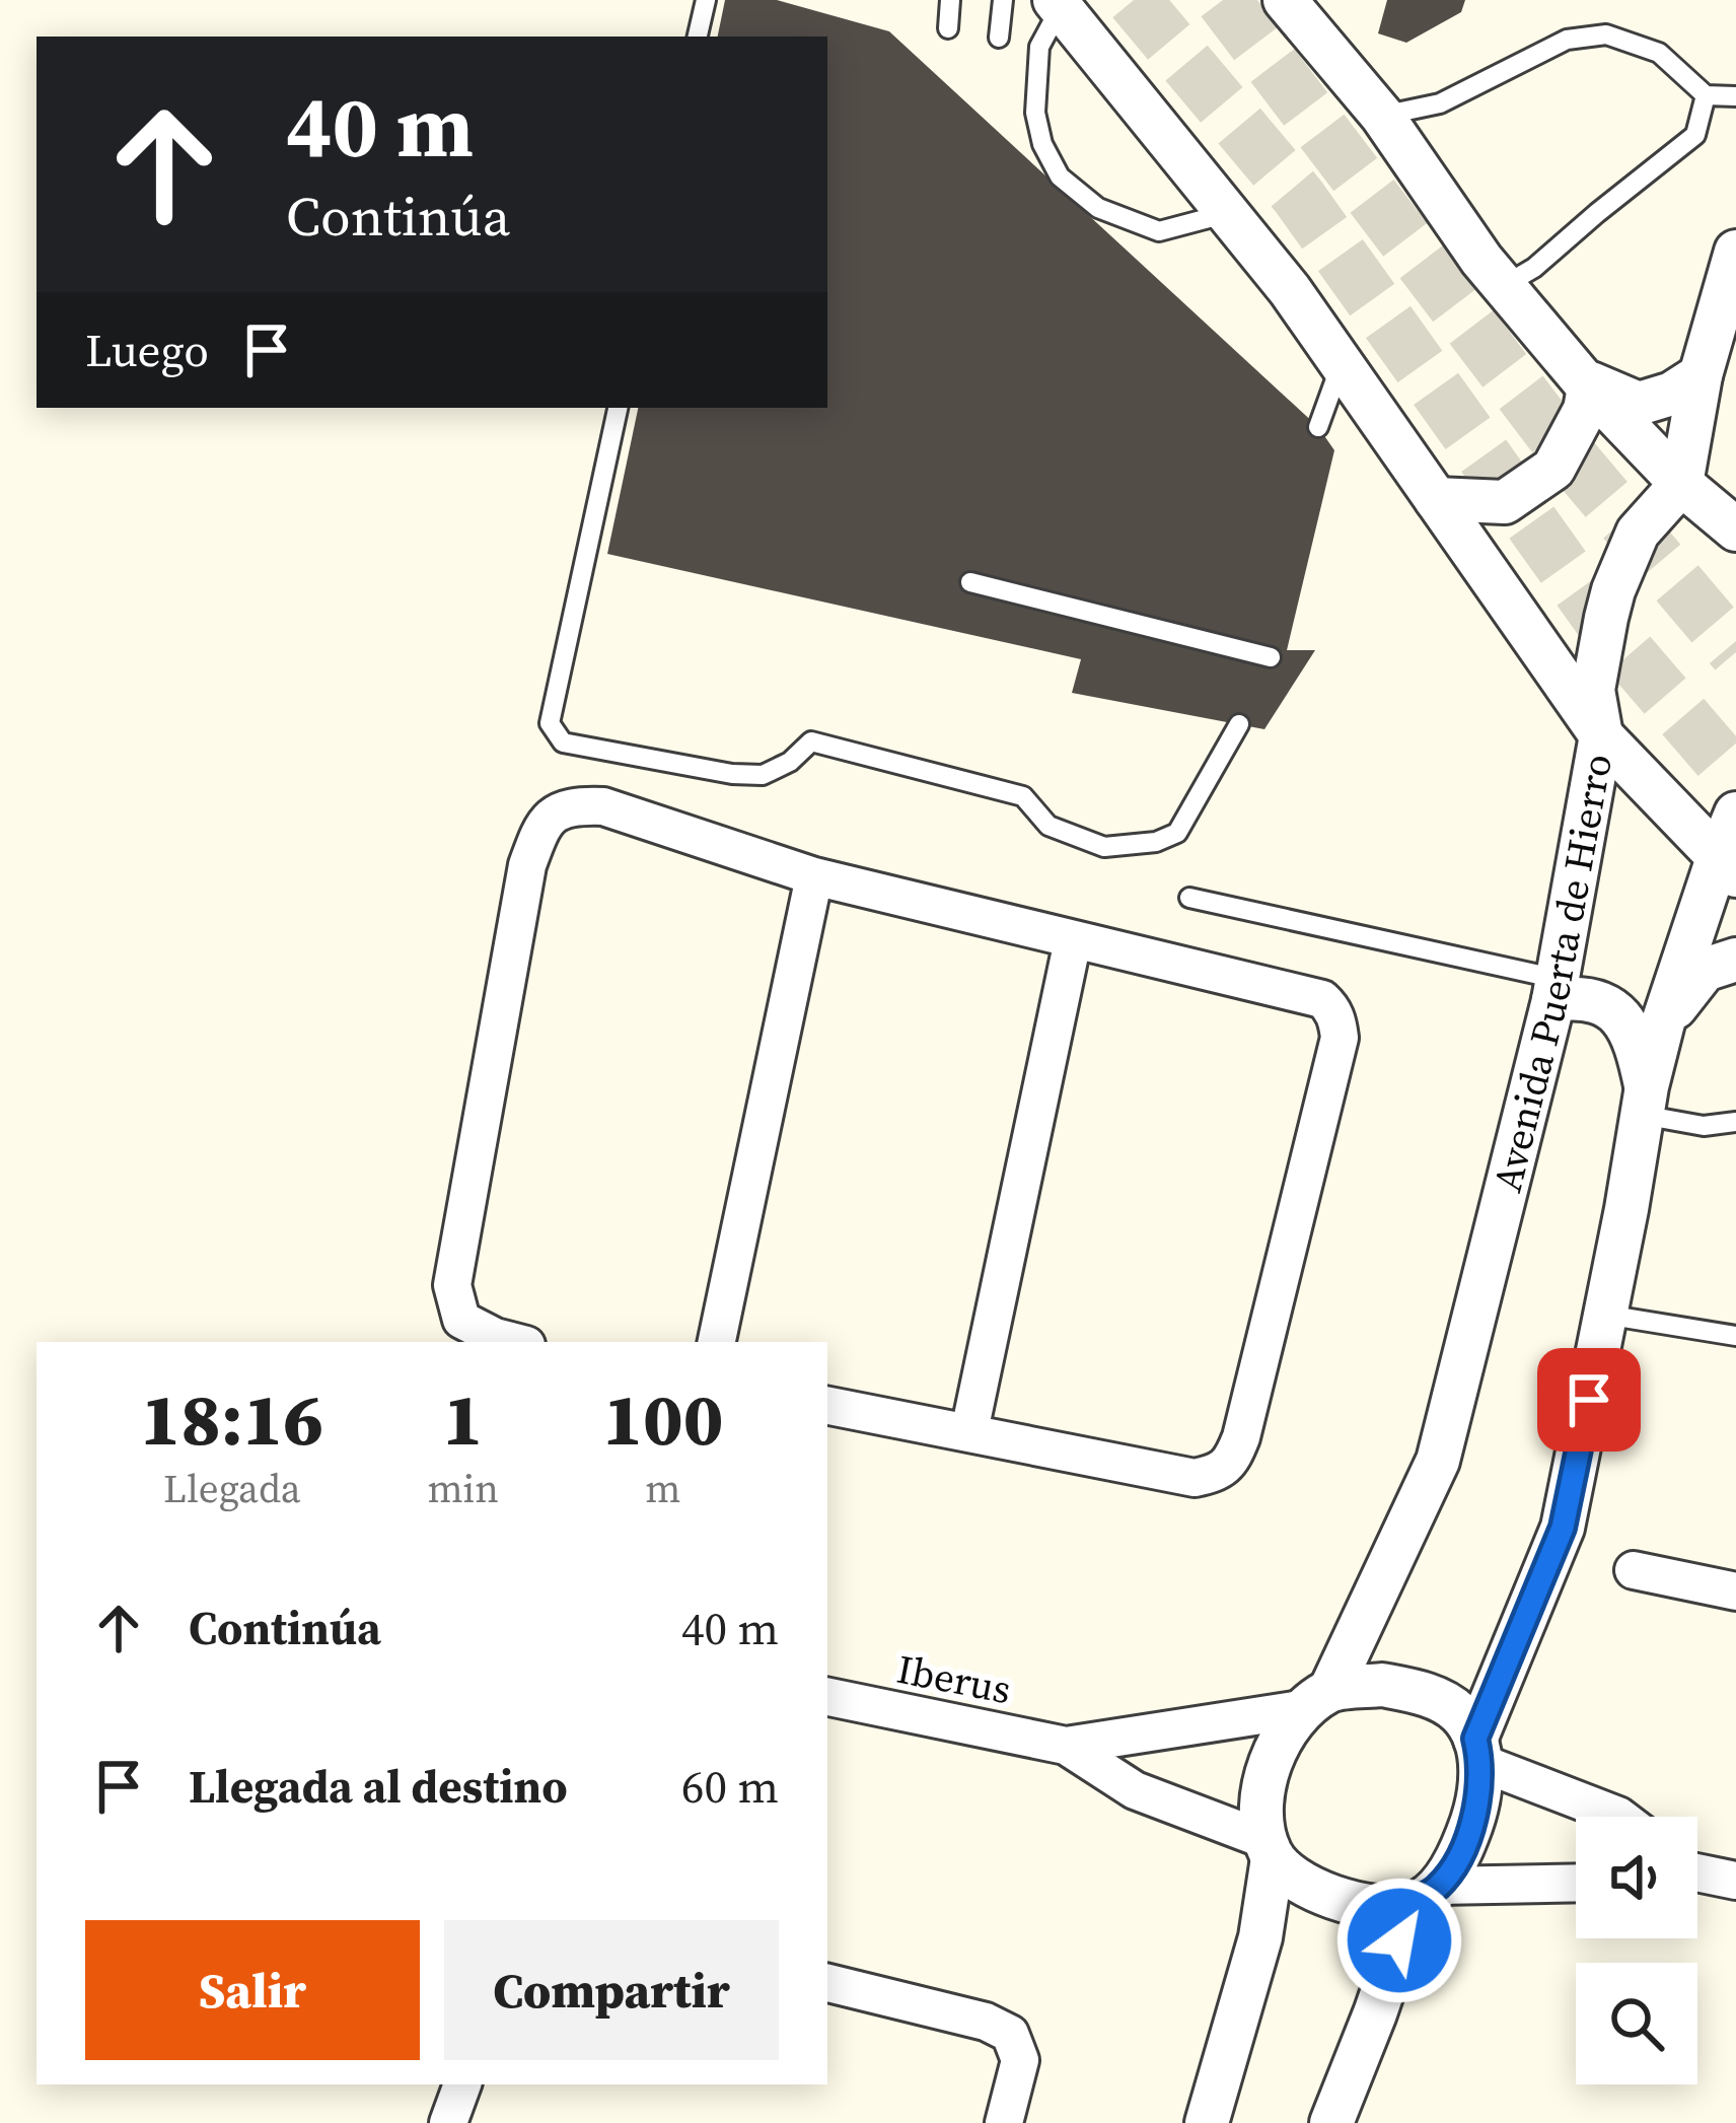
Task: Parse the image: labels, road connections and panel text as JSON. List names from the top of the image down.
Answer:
{
  "streets": {
    "street": ["Avenida Puerta de Hierro", "Iberus"]
  },
  "crossings": [
    ["Avenida Puerta de Hierro", "Iberus"]
  ],
  "page": {
    "turn": ["40 m", "Continúa"],
    "then": "Luego",
    "eta": [
      "18:16",
      "Llegada",
      "1",
      "min",
      "100",
      "m"
    ],
    "list": [
      {
        "name": "Continúa",
        "value": "40 m"
      },
      {
        "name": "Llegada al destino",
        "value": "60 m"
      }
    ],
    "buttons": ["Salir", "Compartir"]
  }
}
